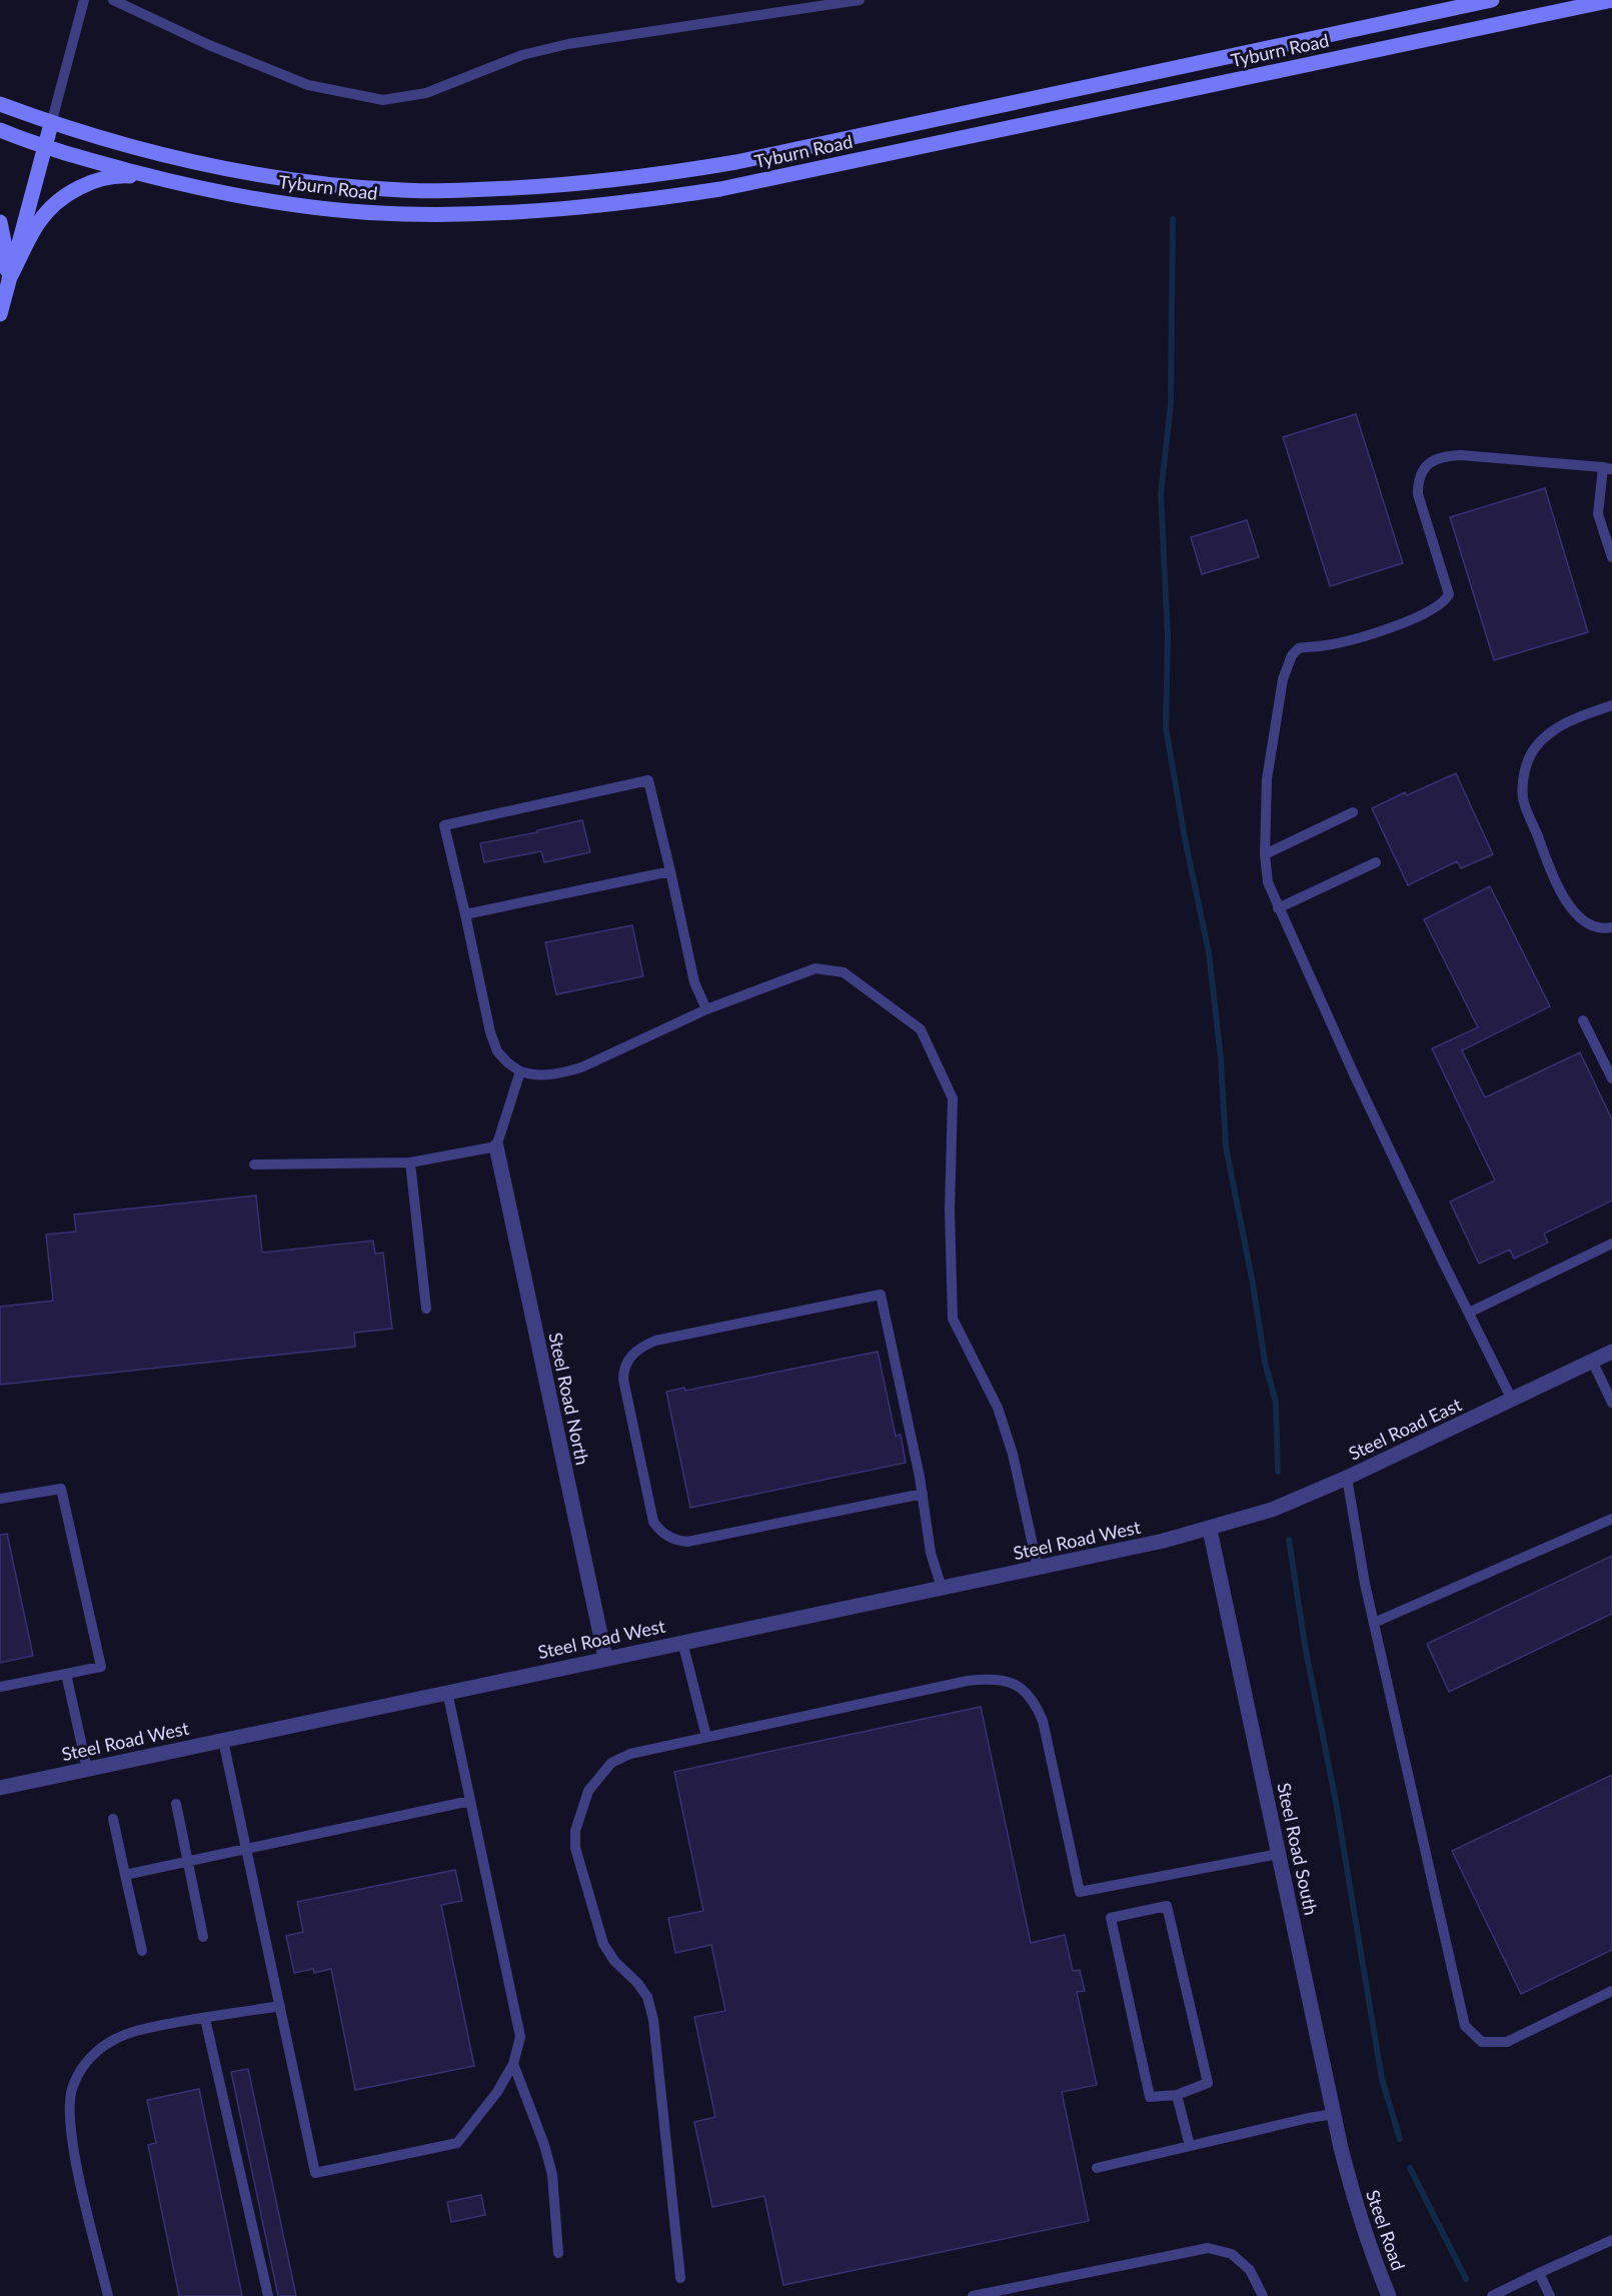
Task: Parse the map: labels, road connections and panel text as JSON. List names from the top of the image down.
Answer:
{
  "streets": {
    "main road": ["Tyburn Road"],
    "street": [
      "Steel Road North",
      "Steel Road East",
      "Steel Road West",
      "Steel Road South",
      "Steel Road"
    ]
  },
  "crossings": [
    ["Steel Road North", "Steel Road West"],
    ["Steel Road East", "Steel Road West"],
    ["Steel Road East", "Steel Road South"],
    ["Steel Road West", "Steel Road South"],
    ["Steel Road South", "Steel Road"]
  ]
}
